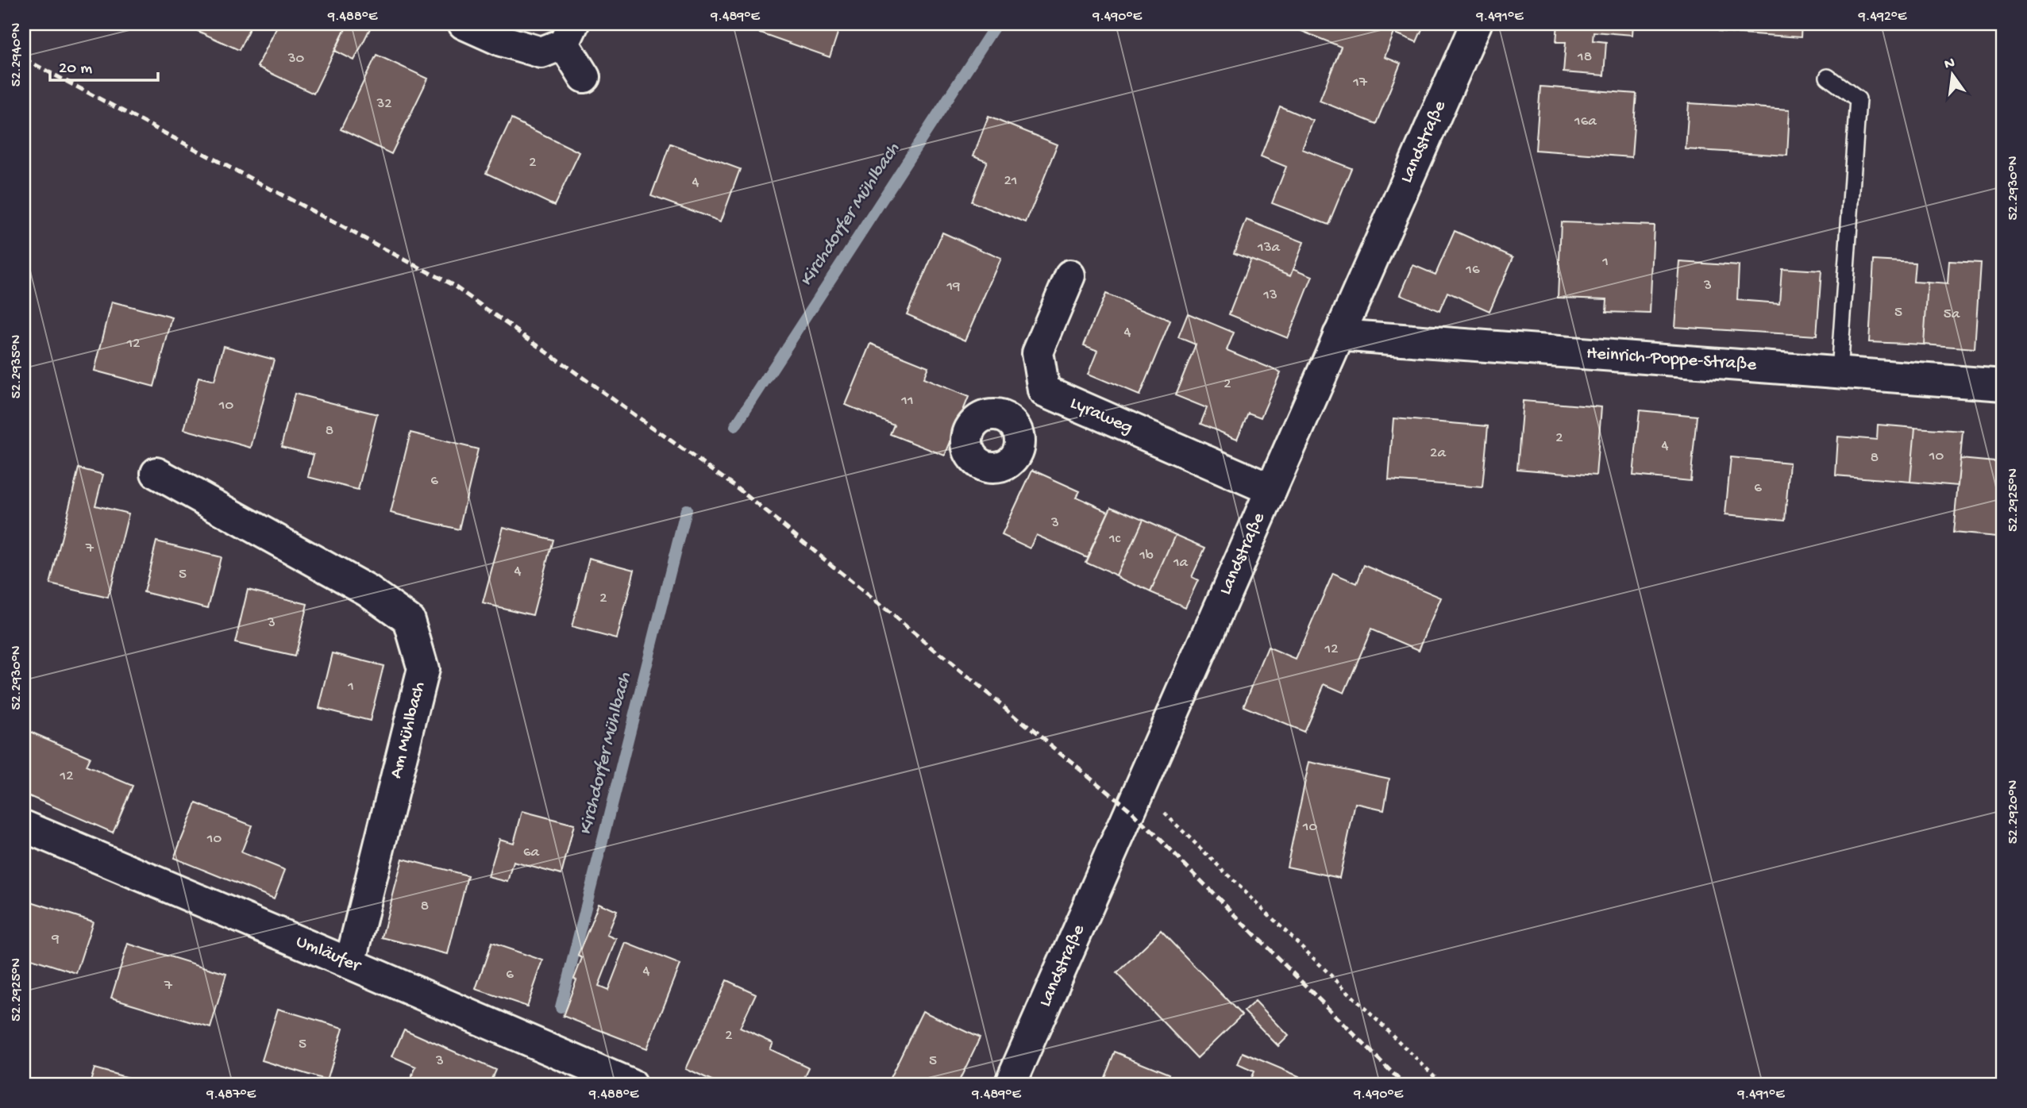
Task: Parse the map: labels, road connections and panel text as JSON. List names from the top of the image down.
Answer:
{
  "streets": {
    "street": [
      "Landstraße",
      "Heinrich-Poppe-Straße",
      "Lyraweg",
      "Am Mühlbach",
      "Umläufer"
    ]
  },
  "crossings": [
    ["Landstraße", "Heinrich-Poppe-Straße"],
    ["Landstraße", "Lyraweg"],
    ["Am Mühlbach", "Umläufer"]
  ],
  "water": ["Kirchdorfer Mühlbach"],
  "house_numbers": [
    "18",
    "30",
    "17",
    "32",
    "16a",
    "2",
    "21",
    "4",
    "13a",
    "1",
    "16",
    "3",
    "19",
    "13",
    "5",
    "5a",
    "4",
    "12",
    "2",
    "11",
    "10",
    "8",
    "2",
    "4",
    "2a",
    "10",
    "8",
    "6",
    "6",
    "3",
    "1c",
    "7",
    "1b",
    "1a",
    "4",
    "5",
    "2",
    "3",
    "12",
    "1",
    "12",
    "10",
    "10",
    "6a",
    "8",
    "9",
    "4",
    "6",
    "7",
    "2",
    "5",
    "3",
    "5"
  ],
  "scale_bar": "20 m",
  "north": "top",
  "coordinates": [
    "9.488°E",
    "9.489°E",
    "9.490°E",
    "9.491°E",
    "9.492°E",
    "52.2940°N",
    "52.2930°N",
    "52.2935°N",
    "52.2925°N",
    "52.2920°N",
    "9.487°E"
  ]
}
